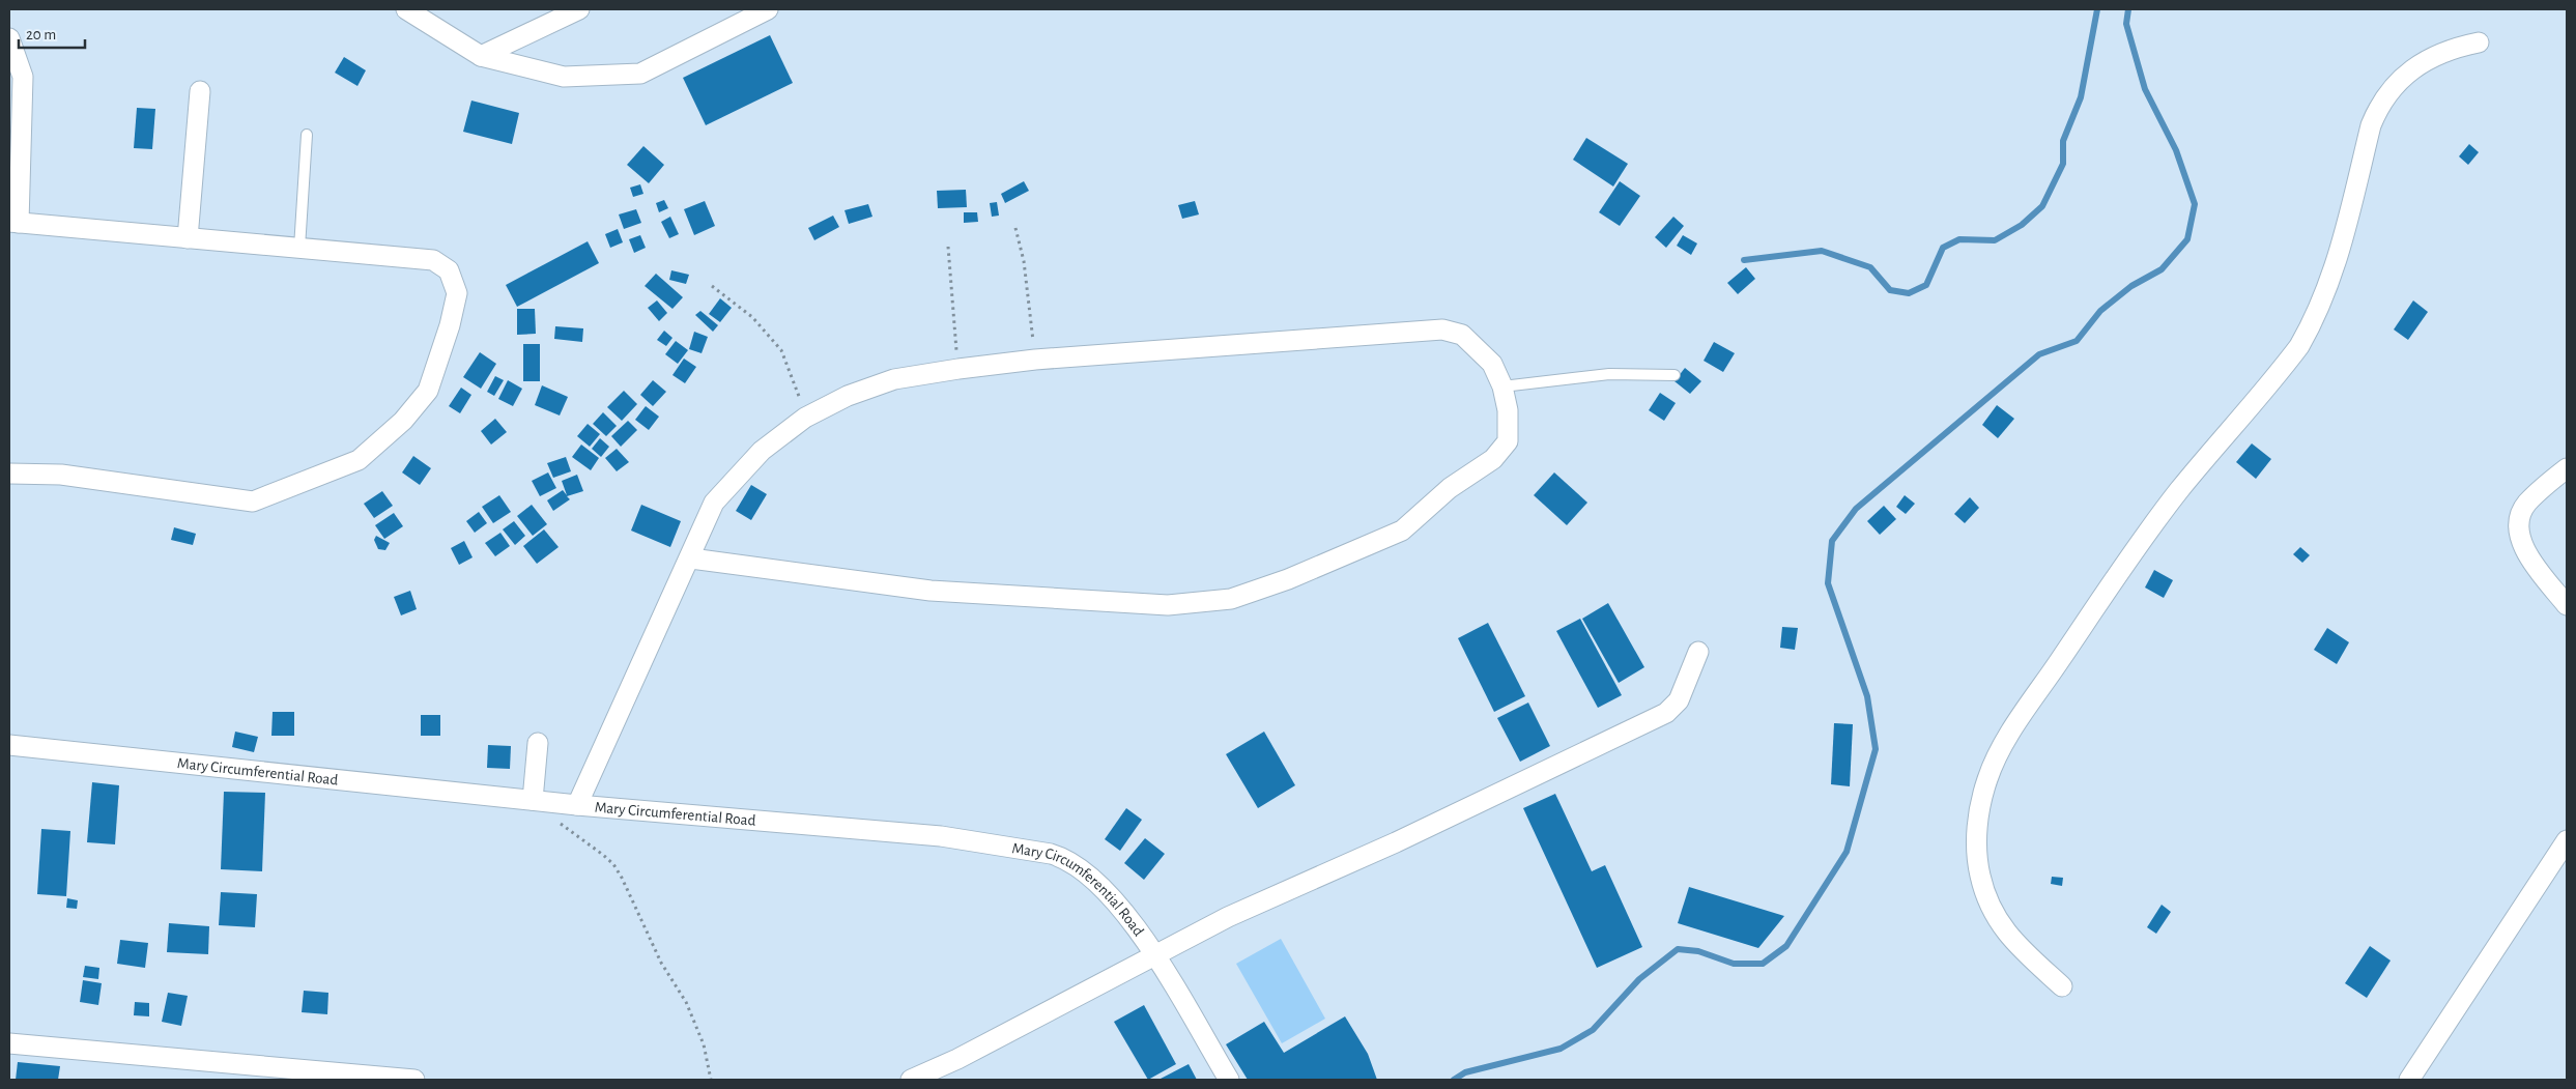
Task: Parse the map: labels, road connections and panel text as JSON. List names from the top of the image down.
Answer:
{
  "streets": {
    "street": ["Mary Circumferential Road"]
  },
  "scale_bar": "20 m"
}
